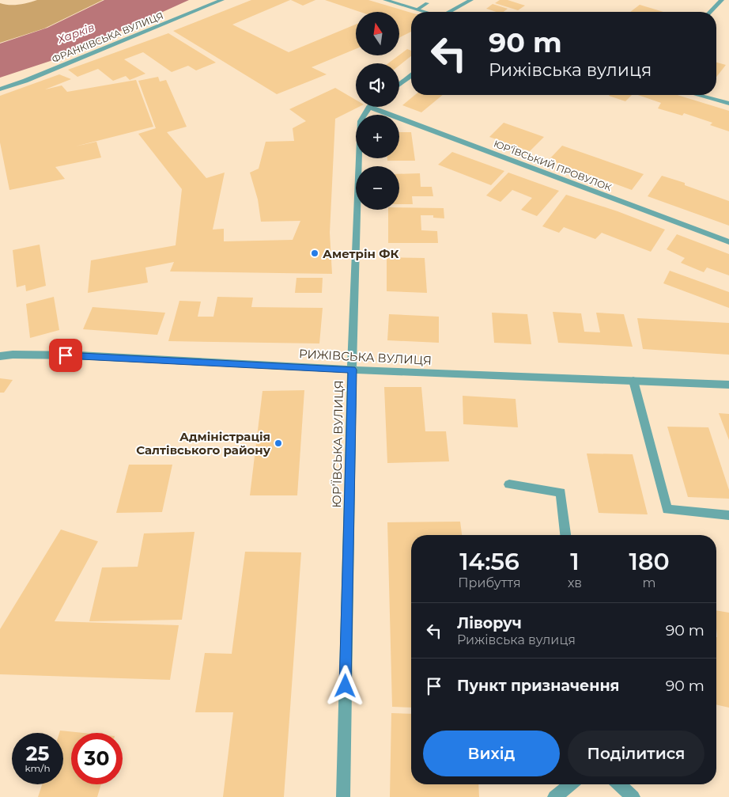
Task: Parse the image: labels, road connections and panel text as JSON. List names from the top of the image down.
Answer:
{
  "streets": {
    "street": [
      "ФРАНКІВСЬКА ВУЛИЦЯ",
      "ЮР’ЇВСЬКИЙ ПРОВУЛОК",
      "РИЖІВСЬКА ВУЛИЦЯ",
      "ЮР’ЇВСЬКА ВУЛИЦЯ"
    ]
  },
  "crossings": [
    ["ЮР’ЇВСЬКИЙ ПРОВУЛОК", "ЮР’ЇВСЬКА ВУЛИЦЯ"],
    ["РИЖІВСЬКА ВУЛИЦЯ", "ЮР’ЇВСЬКА ВУЛИЦЯ"]
  ],
  "water": ["Харків"],
  "places": ["Аметрін ФК", "Адміністрація Салтівського району"],
  "north": "top",
  "page": {
    "map_buttons": ["+", "−"],
    "turn": ["90 m", "Рижівська вулиця"],
    "eta": [
      "14:56",
      "Прибуття",
      "1",
      "хв",
      "180",
      "m"
    ],
    "list": [
      {
        "name": "Ліворуч",
        "note": "Рижівська вулиця",
        "value": "90 m"
      },
      {
        "name": "Пункт призначення",
        "value": "90 m"
      }
    ],
    "buttons": ["Вихід", "Поділитися"],
    "speed": "25 km/h",
    "limit": "30"
  }
}
